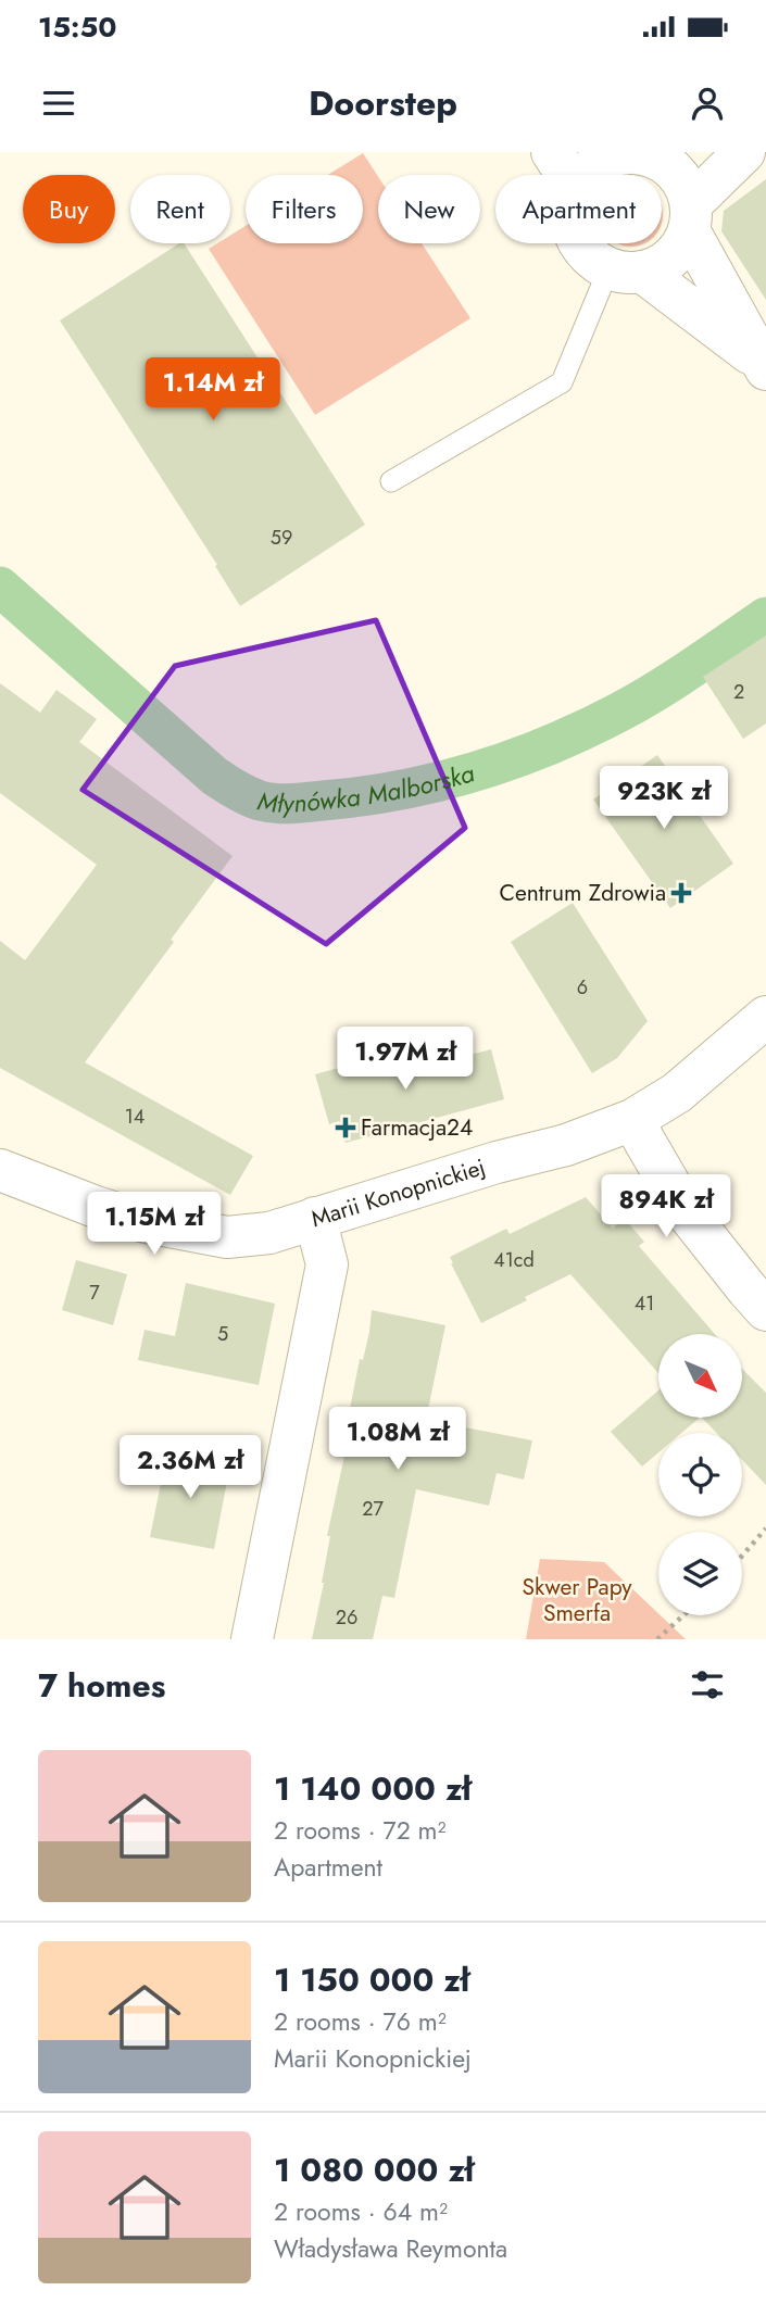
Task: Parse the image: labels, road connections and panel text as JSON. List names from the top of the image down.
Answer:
{
  "streets": {
    "street": ["Marii Konopnickiej"]
  },
  "water": ["Młynówka Malborska"],
  "parks": ["Skwer Papy Smerfa"],
  "places": {
    "health": ["Centrum Zdrowia", "Farmacja24"]
  },
  "house_numbers": [
    "59",
    "2",
    "6",
    "14",
    "41cd",
    "7",
    "41",
    "5",
    "27",
    "26"
  ],
  "north": "bottom right",
  "page": {
    "status": "15:50",
    "header": "Doorstep",
    "chip": [
      "Buy",
      "Rent",
      "Filters",
      "New",
      "Apartment"
    ],
    "price": [
      "1.14M zł",
      "923K zł",
      "1.97M zł",
      "894K zł",
      "1.15M zł",
      "1.08M zł",
      "2.36M zł"
    ],
    "heading": "7 homes",
    "list": [
      {
        "name": "1 140 000 zł",
        "note": "2 rooms · 72 m² · Apartment"
      },
      {
        "name": "1 150 000 zł",
        "note": "2 rooms · 76 m² · Marii Konopnickiej"
      },
      {
        "name": "1 080 000 zł",
        "note": "2 rooms · 64 m² · Władysława Reymonta"
      }
    ]
  }
}
